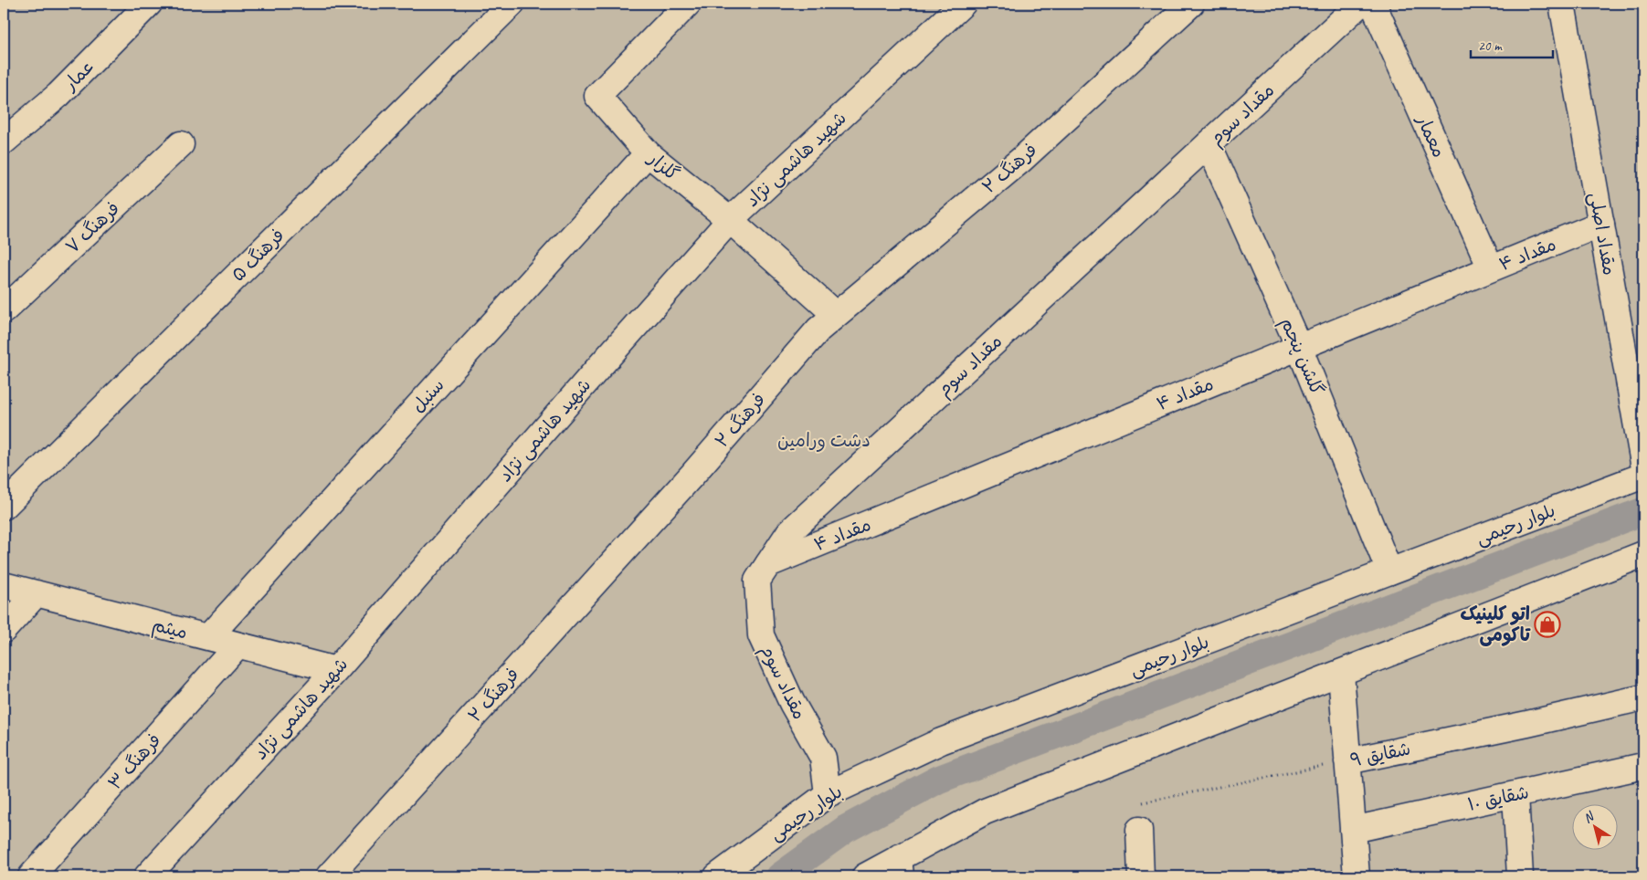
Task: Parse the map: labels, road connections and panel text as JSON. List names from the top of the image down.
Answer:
{
  "streets": {
    "street": [
      "عمار",
      "مقداد سوم",
      "معمار",
      "شهید هاشمی نژاد",
      "گلزار",
      "فرهنگ ۲",
      "فرهنگ ۷",
      "مقداد اصلی",
      "مقداد ۴",
      "فرهنگ ۵",
      "گلشن پنجم",
      "سنبل",
      "بلوار رحیمی",
      "میثم",
      "شقایق ۹",
      "فرهنگ ۳",
      "شقایق ۱۰"
    ]
  },
  "crossings": [
    ["مقداد سوم", "مقداد ۴"],
    ["مقداد سوم", "گلشن پنجم"],
    ["مقداد سوم", "بلوار رحیمی"],
    ["معمار", "مقداد ۴"],
    ["شهید هاشمی نژاد", "گلزار"],
    ["شهید هاشمی نژاد", "میثم"],
    ["گلزار", "فرهنگ ۲"],
    ["گلزار", "سنبل"],
    ["مقداد اصلی", "مقداد ۴"],
    ["مقداد ۴", "گلشن پنجم"],
    ["گلشن پنجم", "بلوار رحیمی"],
    ["سنبل", "میثم"],
    ["میثم", "فرهنگ ۳"]
  ],
  "parks": ["دشت ورامین"],
  "places": {
    "shop": ["اتو کلینیک تاکومی"]
  },
  "scale_bar": "20 m",
  "north": "top left"
}
